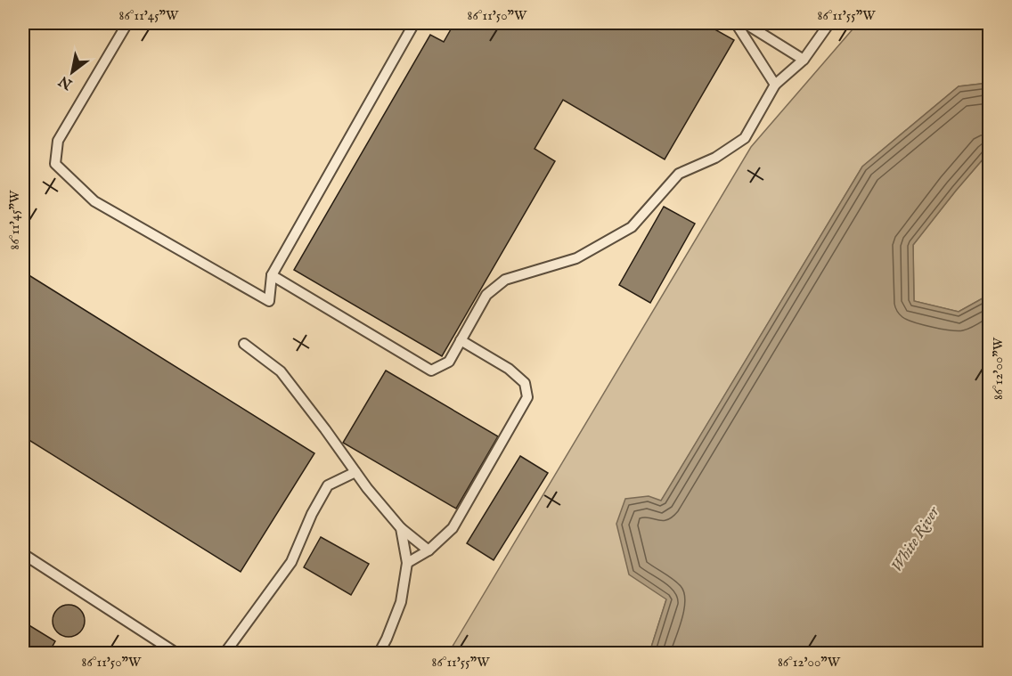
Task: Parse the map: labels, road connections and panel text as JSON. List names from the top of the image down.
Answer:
{
  "water": ["White River"],
  "north": "bottom left",
  "coordinates": [
    "86°11'45\"W",
    "86°11'50\"W",
    "86°11'55\"W",
    "86°12'00\"W"
  ]
}
